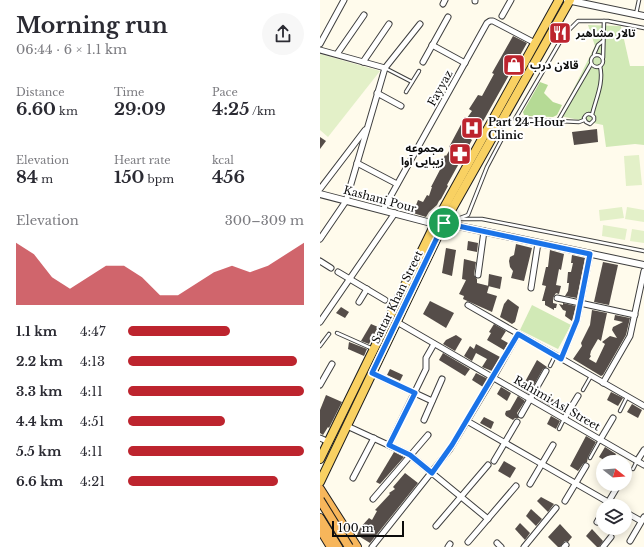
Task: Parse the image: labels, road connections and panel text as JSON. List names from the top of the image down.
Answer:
{
  "streets": {
    "main road": ["Sattar Khan Street"],
    "street": ["Fayyaz", "Kashani Pour", "Rahimi Asl Street"]
  },
  "crossings": [
    ["Fayyaz", "Kashani Pour"],
    ["Fayyaz", "Sattar Khan Street"],
    ["Kashani Pour", "Sattar Khan Street"],
    ["Sattar Khan Street", "Rahimi Asl Street"]
  ],
  "places": {
    "restaurant": ["تالار مشاهیر"],
    "shop": ["قالان درب"],
    "hospital": ["Part 24-Hour Clinic"],
    "pharmacy": ["مجموعه زیبایی آوا"]
  },
  "scale_bar": "100 m",
  "north": "right",
  "page": {
    "heading": ["Morning run", "06:44 · 6 × 1.1 km"],
    "stats": [
      ["Distance", "6.60 km"],
      ["Time", "29:09"],
      ["Pace", "4:25 /km"],
      ["Elevation", "84 m"],
      ["Heart rate", "150 bpm"],
      ["kcal", "456"]
    ],
    "chart": ["Elevation", "300–309 m"],
    "list": [
      {
        "name": "1.1 km",
        "note": "4:47"
      },
      {
        "name": "2.2 km",
        "note": "4:13"
      },
      {
        "name": "3.3 km",
        "note": "4:11"
      },
      {
        "name": "4.4 km",
        "note": "4:51"
      },
      {
        "name": "5.5 km",
        "note": "4:11"
      },
      {
        "name": "6.6 km",
        "note": "4:21"
      }
    ],
    "scale": "100 m"
  }
}
